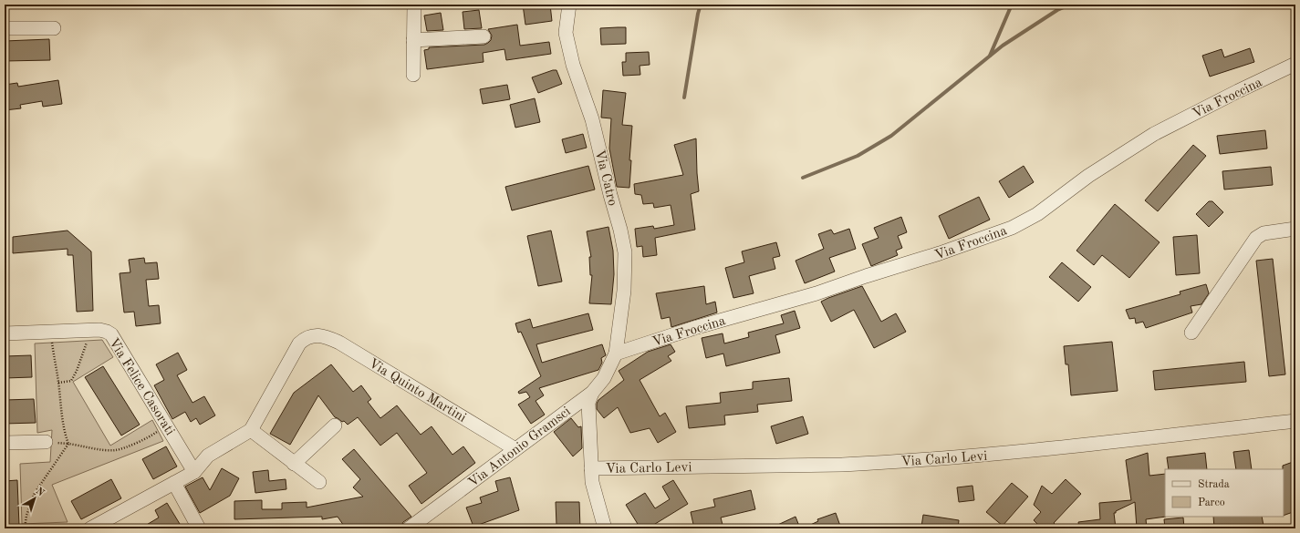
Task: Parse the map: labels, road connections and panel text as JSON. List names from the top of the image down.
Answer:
{
  "streets": {
    "street": [
      "Via Froccina",
      "Via Catro",
      "Via Felice Casorati",
      "Via Quinto Martini",
      "Via Antonio Gramsci",
      "Via Carlo Levi"
    ]
  },
  "crossings": [
    ["Via Froccina", "Via Catro"],
    ["Via Froccina", "Via Antonio Gramsci"],
    ["Via Catro", "Via Antonio Gramsci"],
    ["Via Quinto Martini", "Via Antonio Gramsci"]
  ],
  "legend": ["Strada", "Parco"],
  "north": "top right"
}
